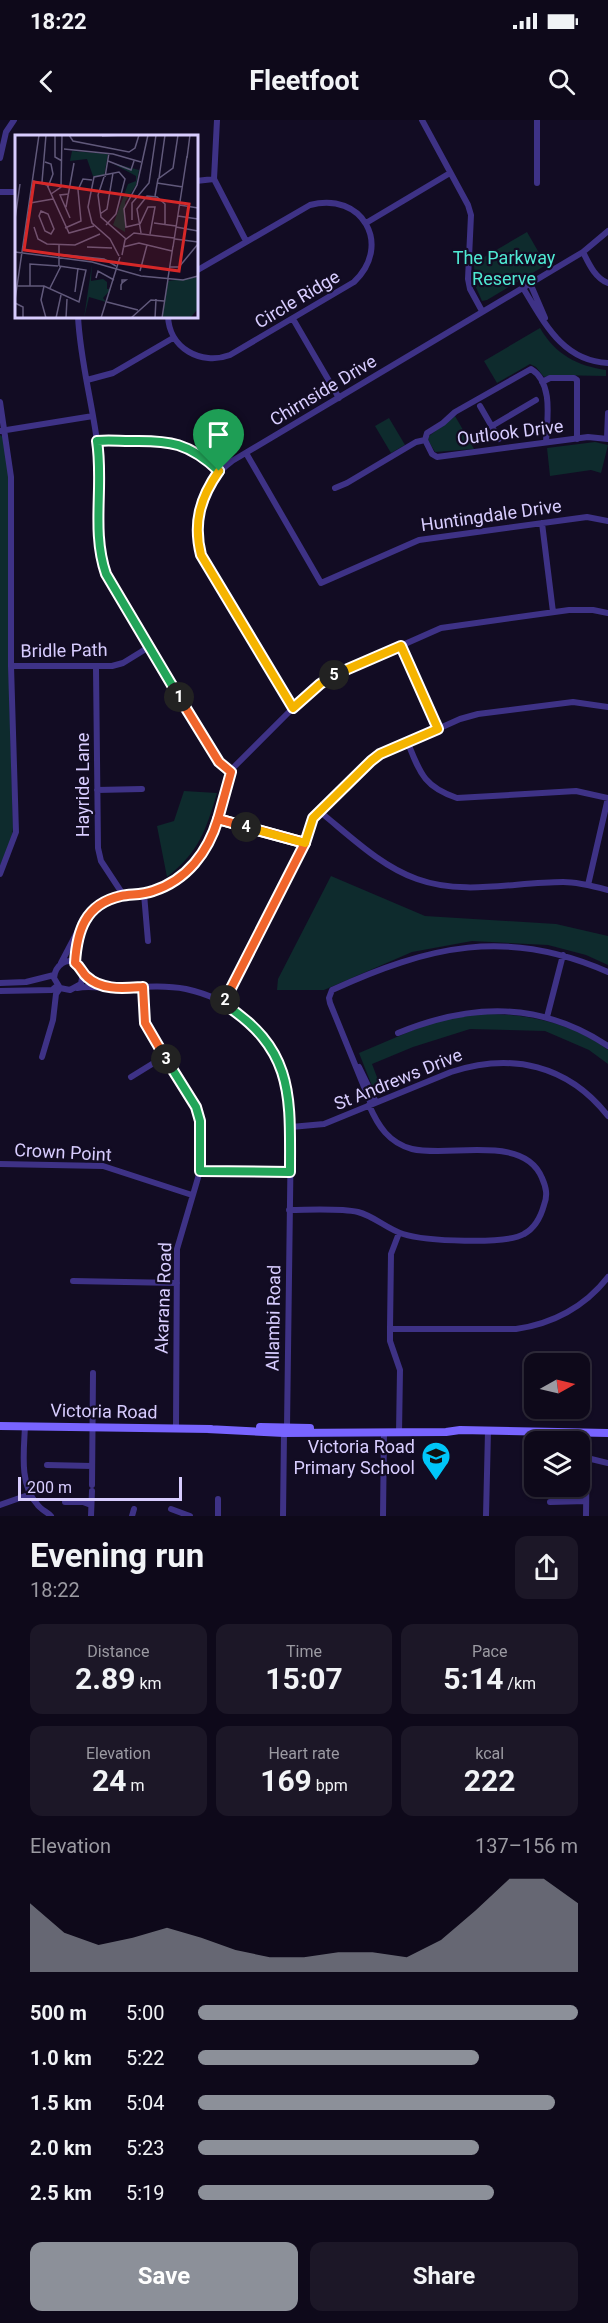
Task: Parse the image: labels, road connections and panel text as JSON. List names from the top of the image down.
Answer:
{
  "streets": {
    "main road": ["Victoria Road"],
    "street": [
      "Circle Ridge",
      "Chirnside Drive",
      "Outlook Drive",
      "Huntingdale Drive",
      "Bridle Path",
      "Hayride Lane",
      "St Andrews Drive",
      "Crown Point",
      "Akarana Road",
      "Allambi Road"
    ]
  },
  "crossings": [
    ["Chirnside Drive", "Huntingdale Drive"],
    ["Bridle Path", "Hayride Lane"],
    ["St Andrews Drive", "Allambi Road"],
    ["Crown Point", "Akarana Road"],
    ["Akarana Road", "Allambi Road"],
    ["Akarana Road", "Victoria Road"],
    ["Allambi Road", "Victoria Road"]
  ],
  "parks": ["The Parkway Reserve"],
  "places": {
    "school or university": ["Victoria Road Primary School"]
  },
  "scale_bar": "200 m",
  "north": "right",
  "page": {
    "status": "18:22",
    "header": "Fleetfoot",
    "pins": [
      "5",
      "1",
      "4",
      "2",
      "3"
    ],
    "scale": "200 m",
    "heading": ["Evening run", "18:22"],
    "stats": [
      ["Distance", "2.89 km"],
      ["Time", "15:07"],
      ["Pace", "5:14 /km"],
      ["Elevation", "24 m"],
      ["Heart rate", "169 bpm"],
      ["kcal", "222"]
    ],
    "chart": ["Elevation", "137–156 m"],
    "list": [
      {
        "name": "500 m",
        "note": "5:00"
      },
      {
        "name": "1.0 km",
        "note": "5:22"
      },
      {
        "name": "1.5 km",
        "note": "5:04"
      },
      {
        "name": "2.0 km",
        "note": "5:23"
      },
      {
        "name": "2.5 km",
        "note": "5:19"
      }
    ],
    "buttons": ["Save", "Share"]
  }
}
